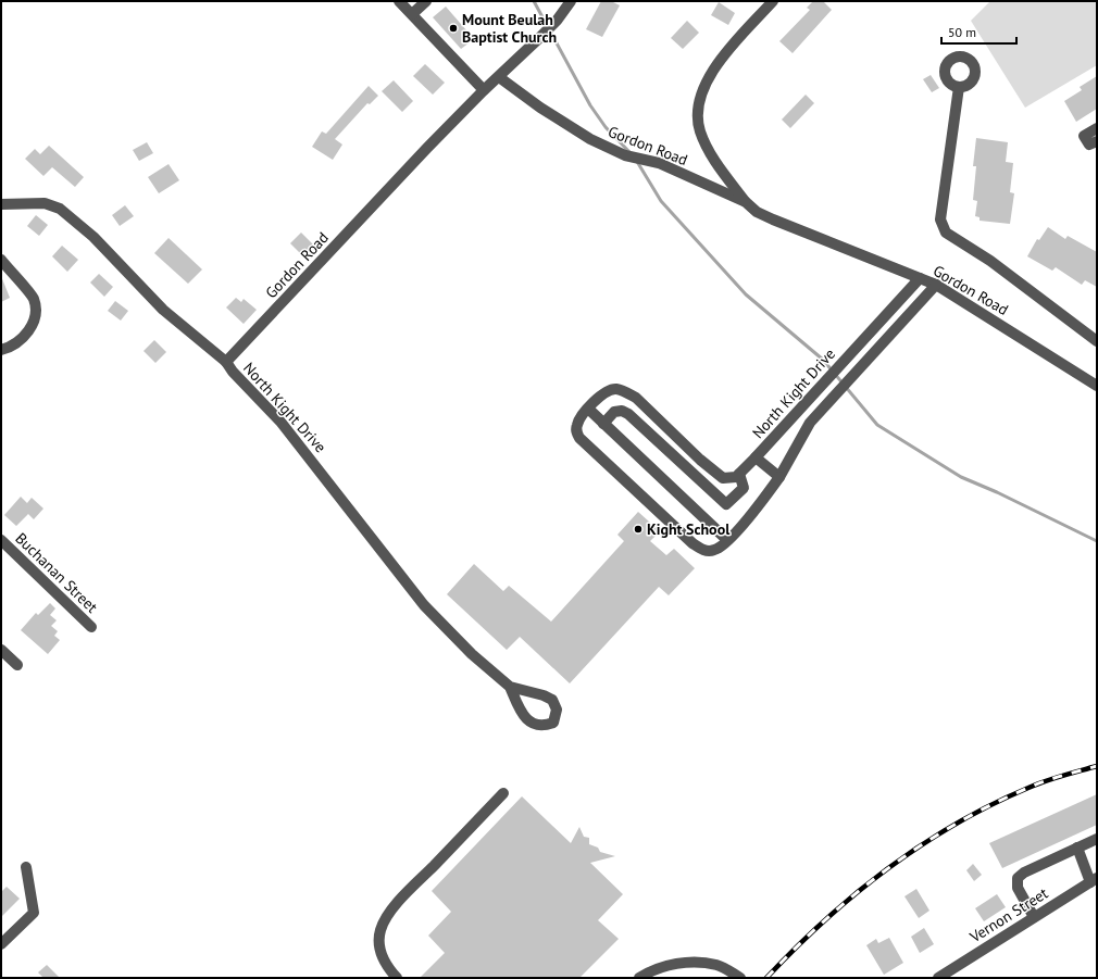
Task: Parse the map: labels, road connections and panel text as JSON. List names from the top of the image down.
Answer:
{
  "streets": {
    "street": [
      "Gordon Road",
      "North Kight Drive",
      "Buchanan Street",
      "Vernon Street"
    ]
  },
  "crossings": [
    ["Gordon Road", "North Kight Drive"]
  ],
  "places": ["Mount Beulah Baptist Church", "Kight School"],
  "scale_bar": "50 m"
}
